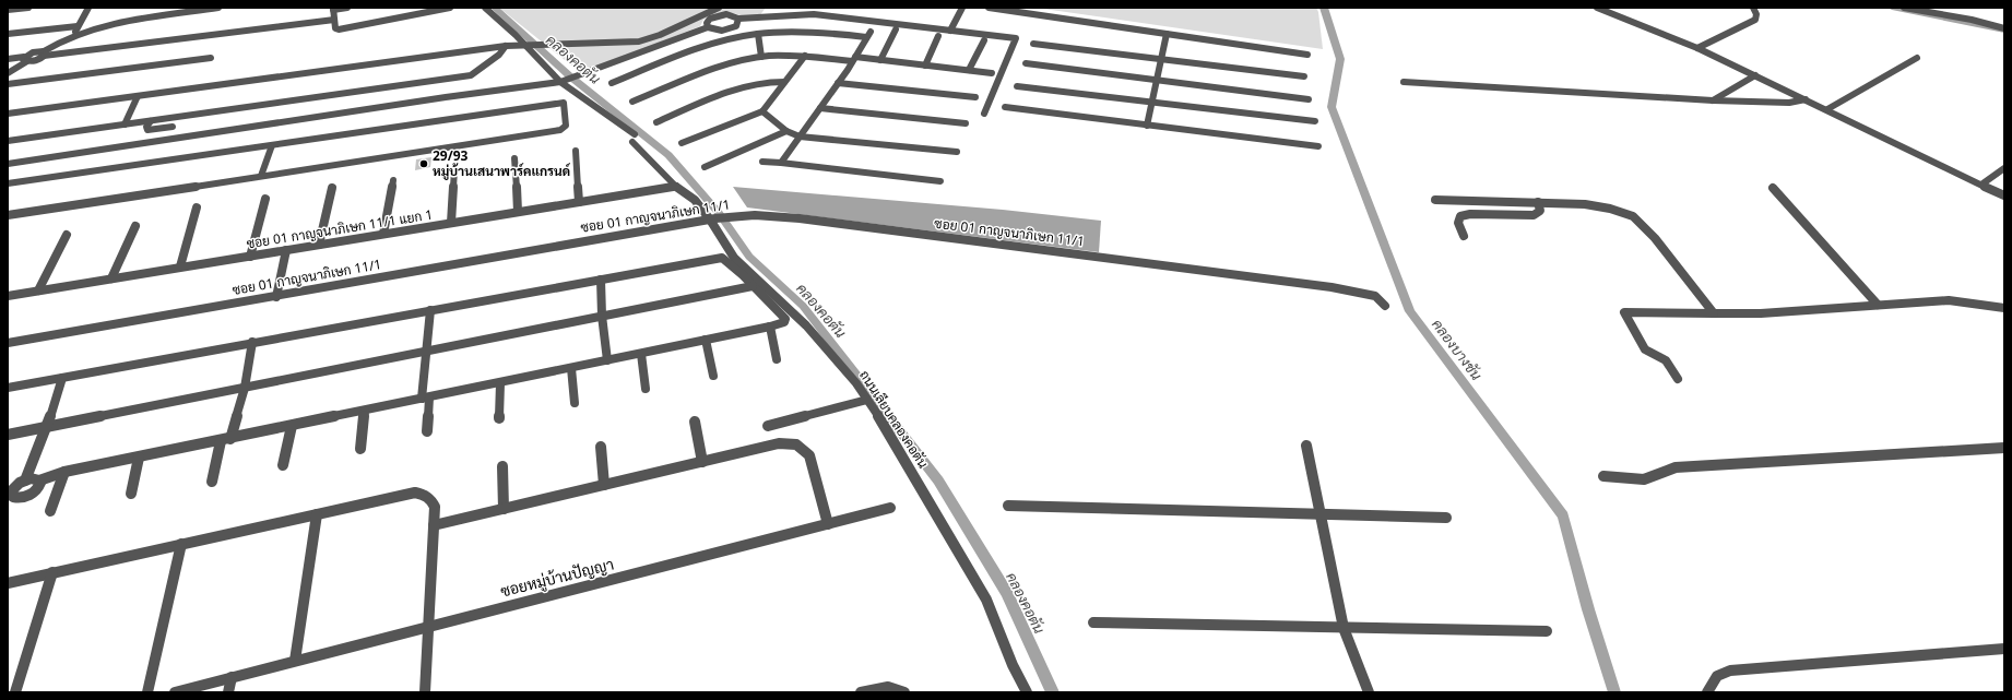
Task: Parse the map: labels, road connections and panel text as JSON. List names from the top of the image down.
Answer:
{
  "streets": {
    "street": [
      "ซอย 01 กาญจนาภิเษก 11/1",
      "ซอย 01 กาญจนาภิเษก 11/1 แยก 1",
      "ถนนเลียบคลองคอตัน",
      "ซอยหมู่บ้านปัญญา"
    ]
  },
  "crossings": [
    ["ซอย 01 กาญจนาภิเษก 11/1", "ถนนเลียบคลองคอตัน"],
    ["ซอย 01 กาญจนาภิเษก 11/1 แยก 1", "ถนนเลียบคลองคอตัน"]
  ],
  "water": ["คลองคอตัน", "คลองบางชัน"],
  "places": ["29/93 หมู่บ้านเสนาพาร์คแกรนด์"]
}
